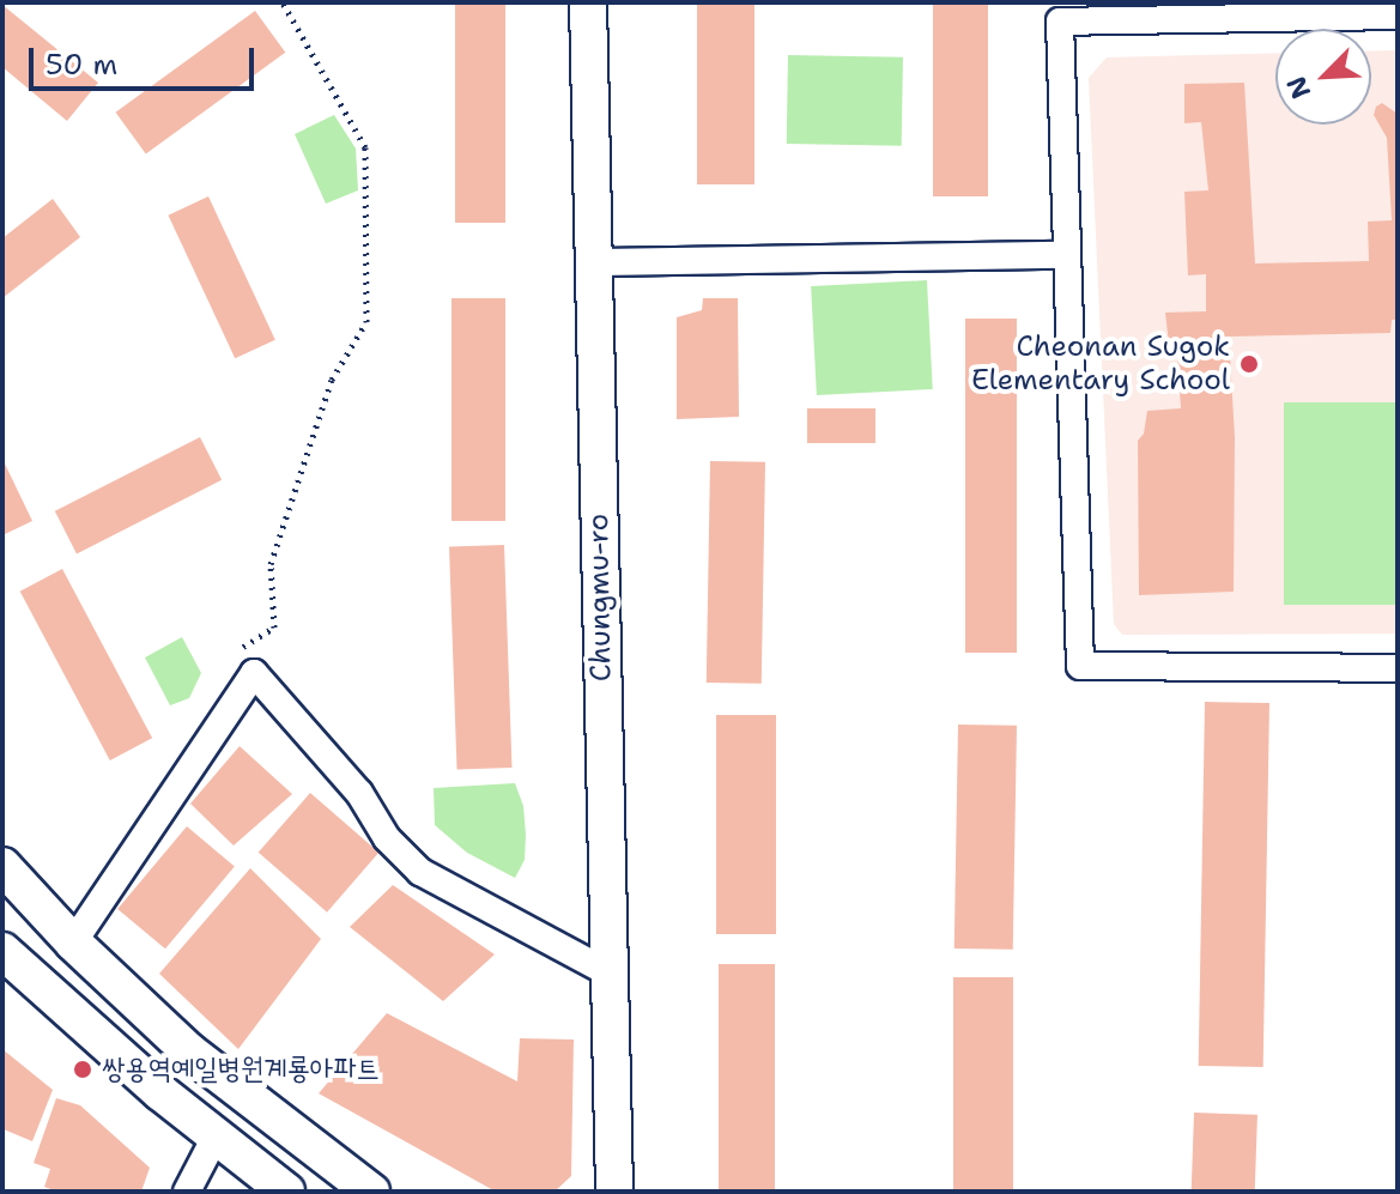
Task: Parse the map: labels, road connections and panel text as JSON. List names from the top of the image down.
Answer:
{
  "streets": {
    "street": ["Chungmu-ro"]
  },
  "places": ["Cheonan Sugok Elementary School", "쌍용역예일병원계룡아파트"],
  "scale_bar": "50 m",
  "north": "bottom left"
}
